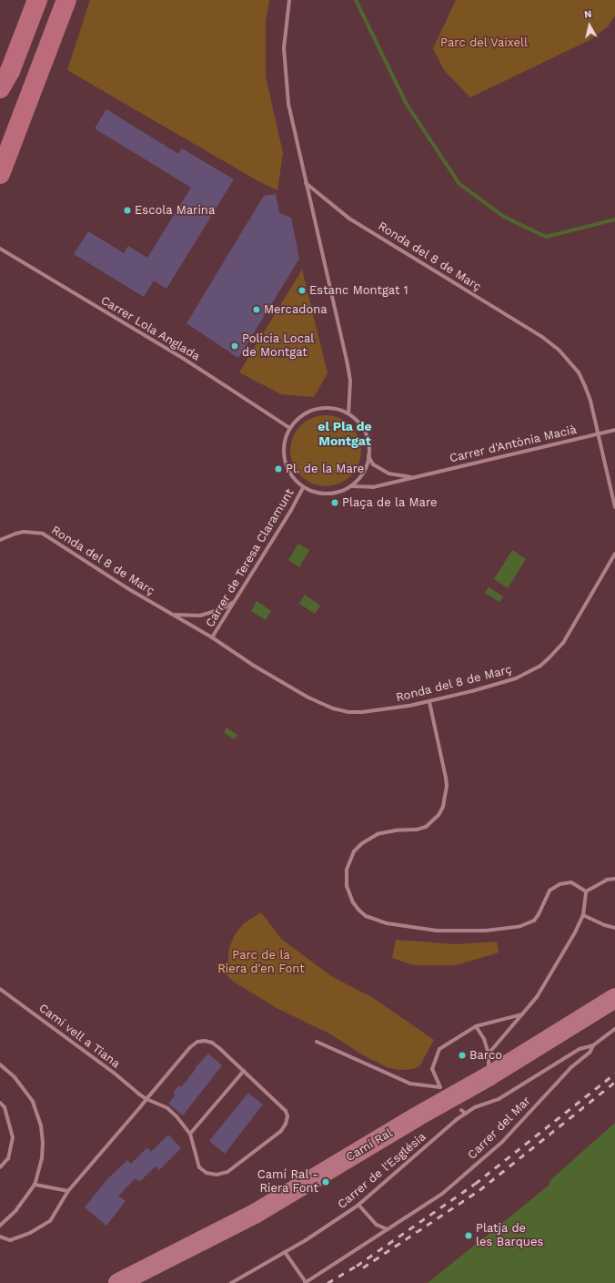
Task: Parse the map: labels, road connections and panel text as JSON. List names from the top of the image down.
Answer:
{
  "streets": {
    "main road": ["Camí Ral"],
    "street": [
      "Ronda del 8 de Març",
      "Carrer Lola Anglada",
      "Carrer d'Antònia Macià",
      "Carrer de Teresa Claramunt",
      "Camí vell a Tiana",
      "Carrer del Mar",
      "Carrer de l'Església"
    ]
  },
  "crossings": [
    ["Ronda del 8 de Març", "Carrer d'Antònia Macià"],
    ["Ronda del 8 de Març", "Carrer de Teresa Claramunt"],
    ["Carrer Lola Anglada", "Carrer d'Antònia Macià"],
    ["Carrer Lola Anglada", "Carrer de Teresa Claramunt"],
    ["Carrer d'Antònia Macià", "Carrer de Teresa Claramunt"],
    ["Carrer del Mar", "Carrer de l'Església"]
  ],
  "districts": ["el Pla de Montgat"],
  "parks": ["Parc del Vaixell", "Parc de la Riera d'en Font"],
  "places": [
    "Escola Marina",
    "Estanc Montgat 1",
    "Mercadona",
    "Policia Local de Montgat",
    "Pl. de la Mare",
    "Plaça de la Mare",
    "Barco",
    "Camí Ral - Riera Font",
    "Platja de les Barques"
  ],
  "north": "top"
}
